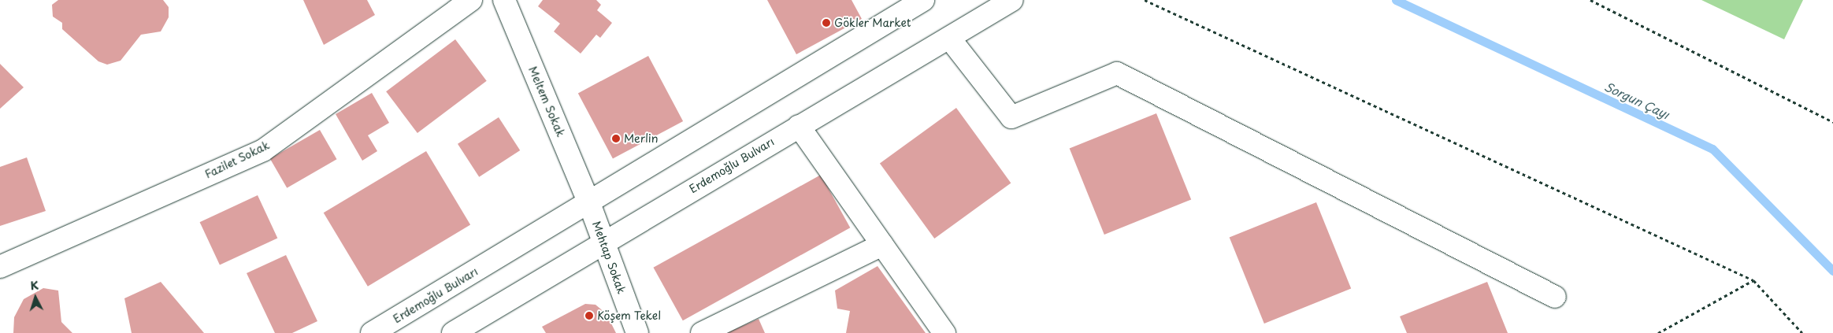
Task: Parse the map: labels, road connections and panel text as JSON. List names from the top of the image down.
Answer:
{
  "streets": {
    "main road": [
      "Meltem Sokak",
      "Fazilet Sokak",
      "Erdemoğlu Bulvarı",
      "Mehtap Sokak"
    ]
  },
  "crossings": [
    ["Meltem Sokak", "Erdemoğlu Bulvarı"],
    ["Meltem Sokak", "Mehtap Sokak"],
    ["Erdemoğlu Bulvarı", "Mehtap Sokak"]
  ],
  "water": ["Sorgun Çayı"],
  "places": ["Gökler Market", "Merlin", "Köşem Tekel"],
  "north": "top"
}
